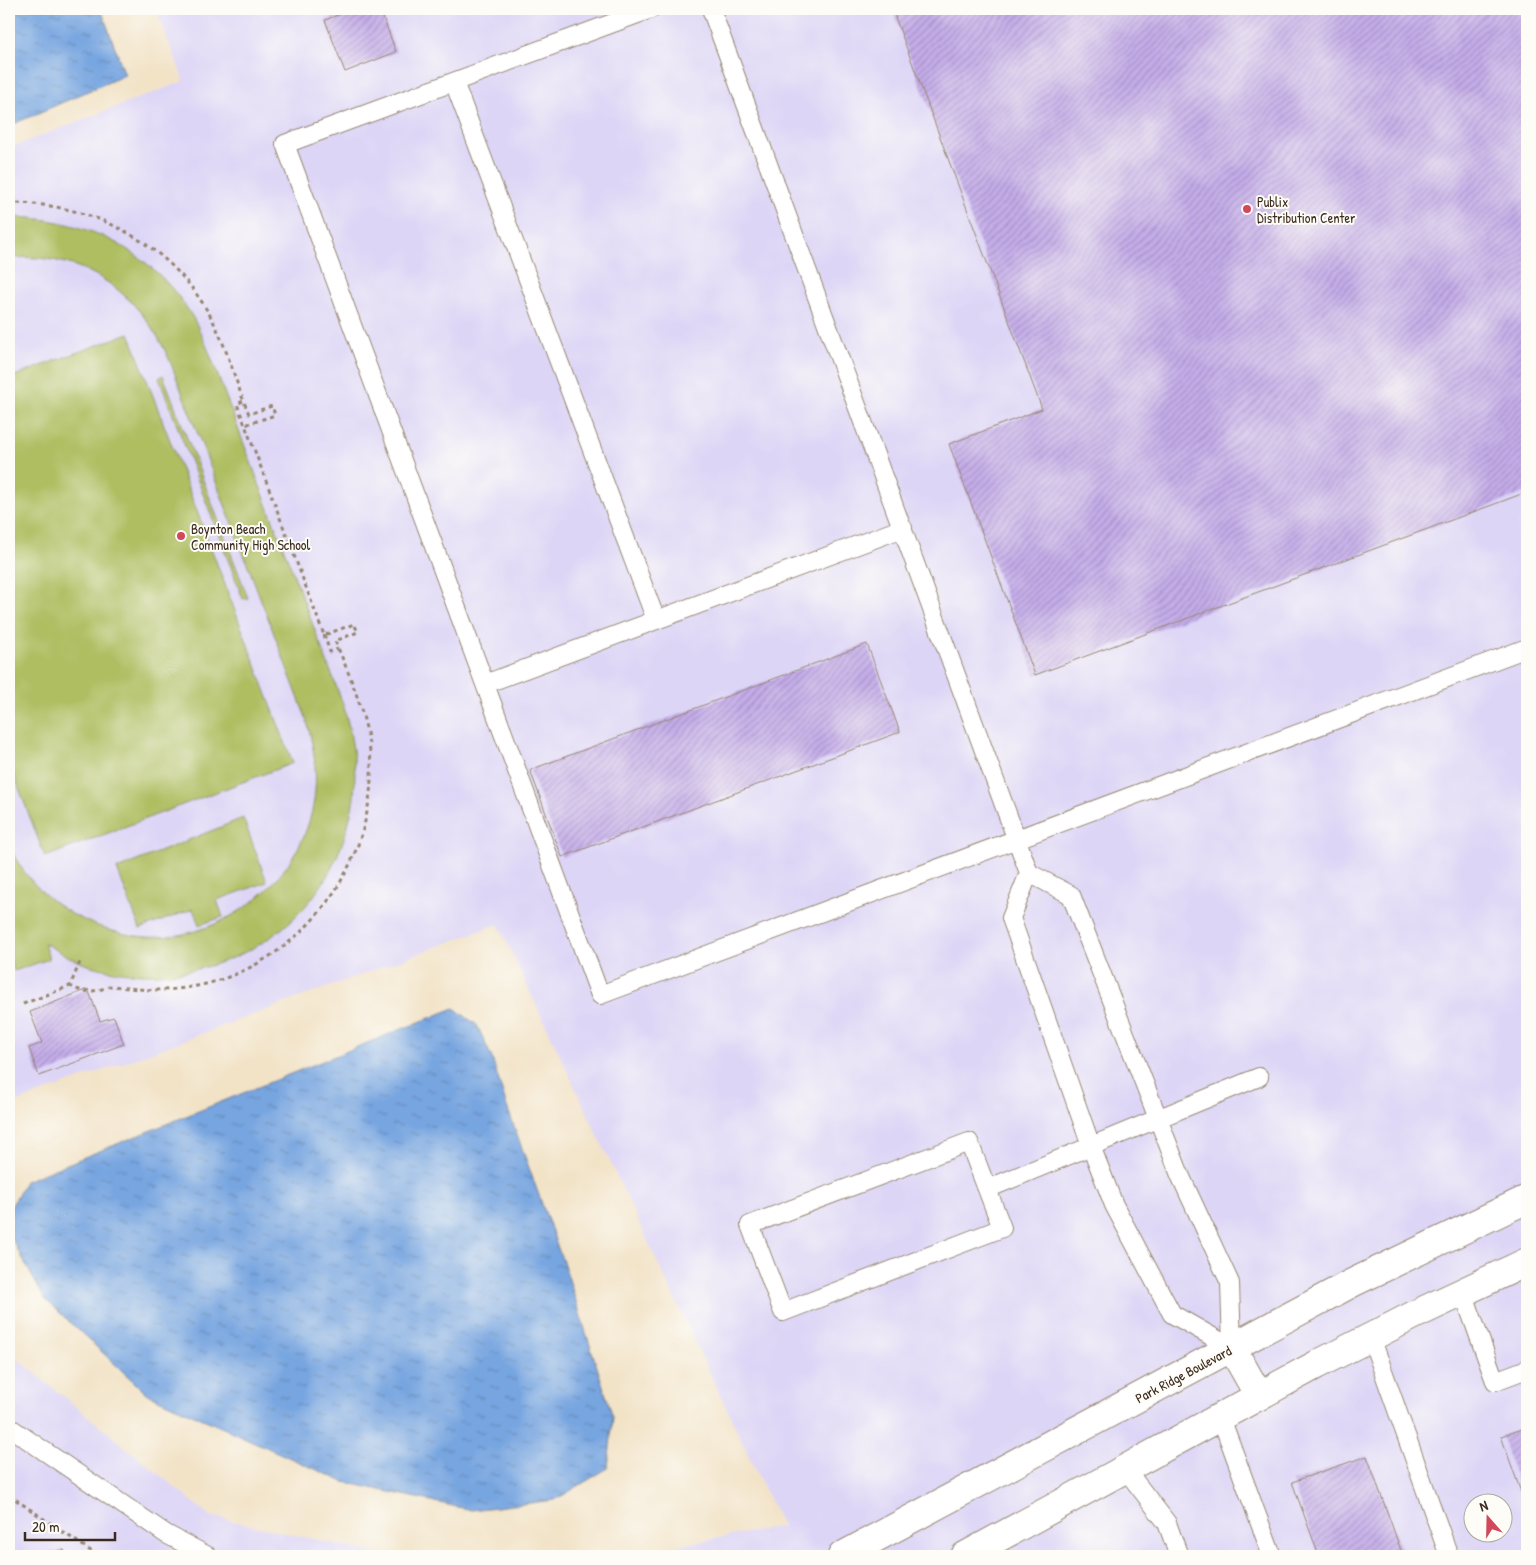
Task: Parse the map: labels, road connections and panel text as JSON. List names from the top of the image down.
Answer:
{
  "streets": {
    "street": ["Park Ridge Boulevard"]
  },
  "places": ["Publix Distribution Center", "Boynton Beach Community High School"],
  "scale_bar": "20 m",
  "north": "top"
}
